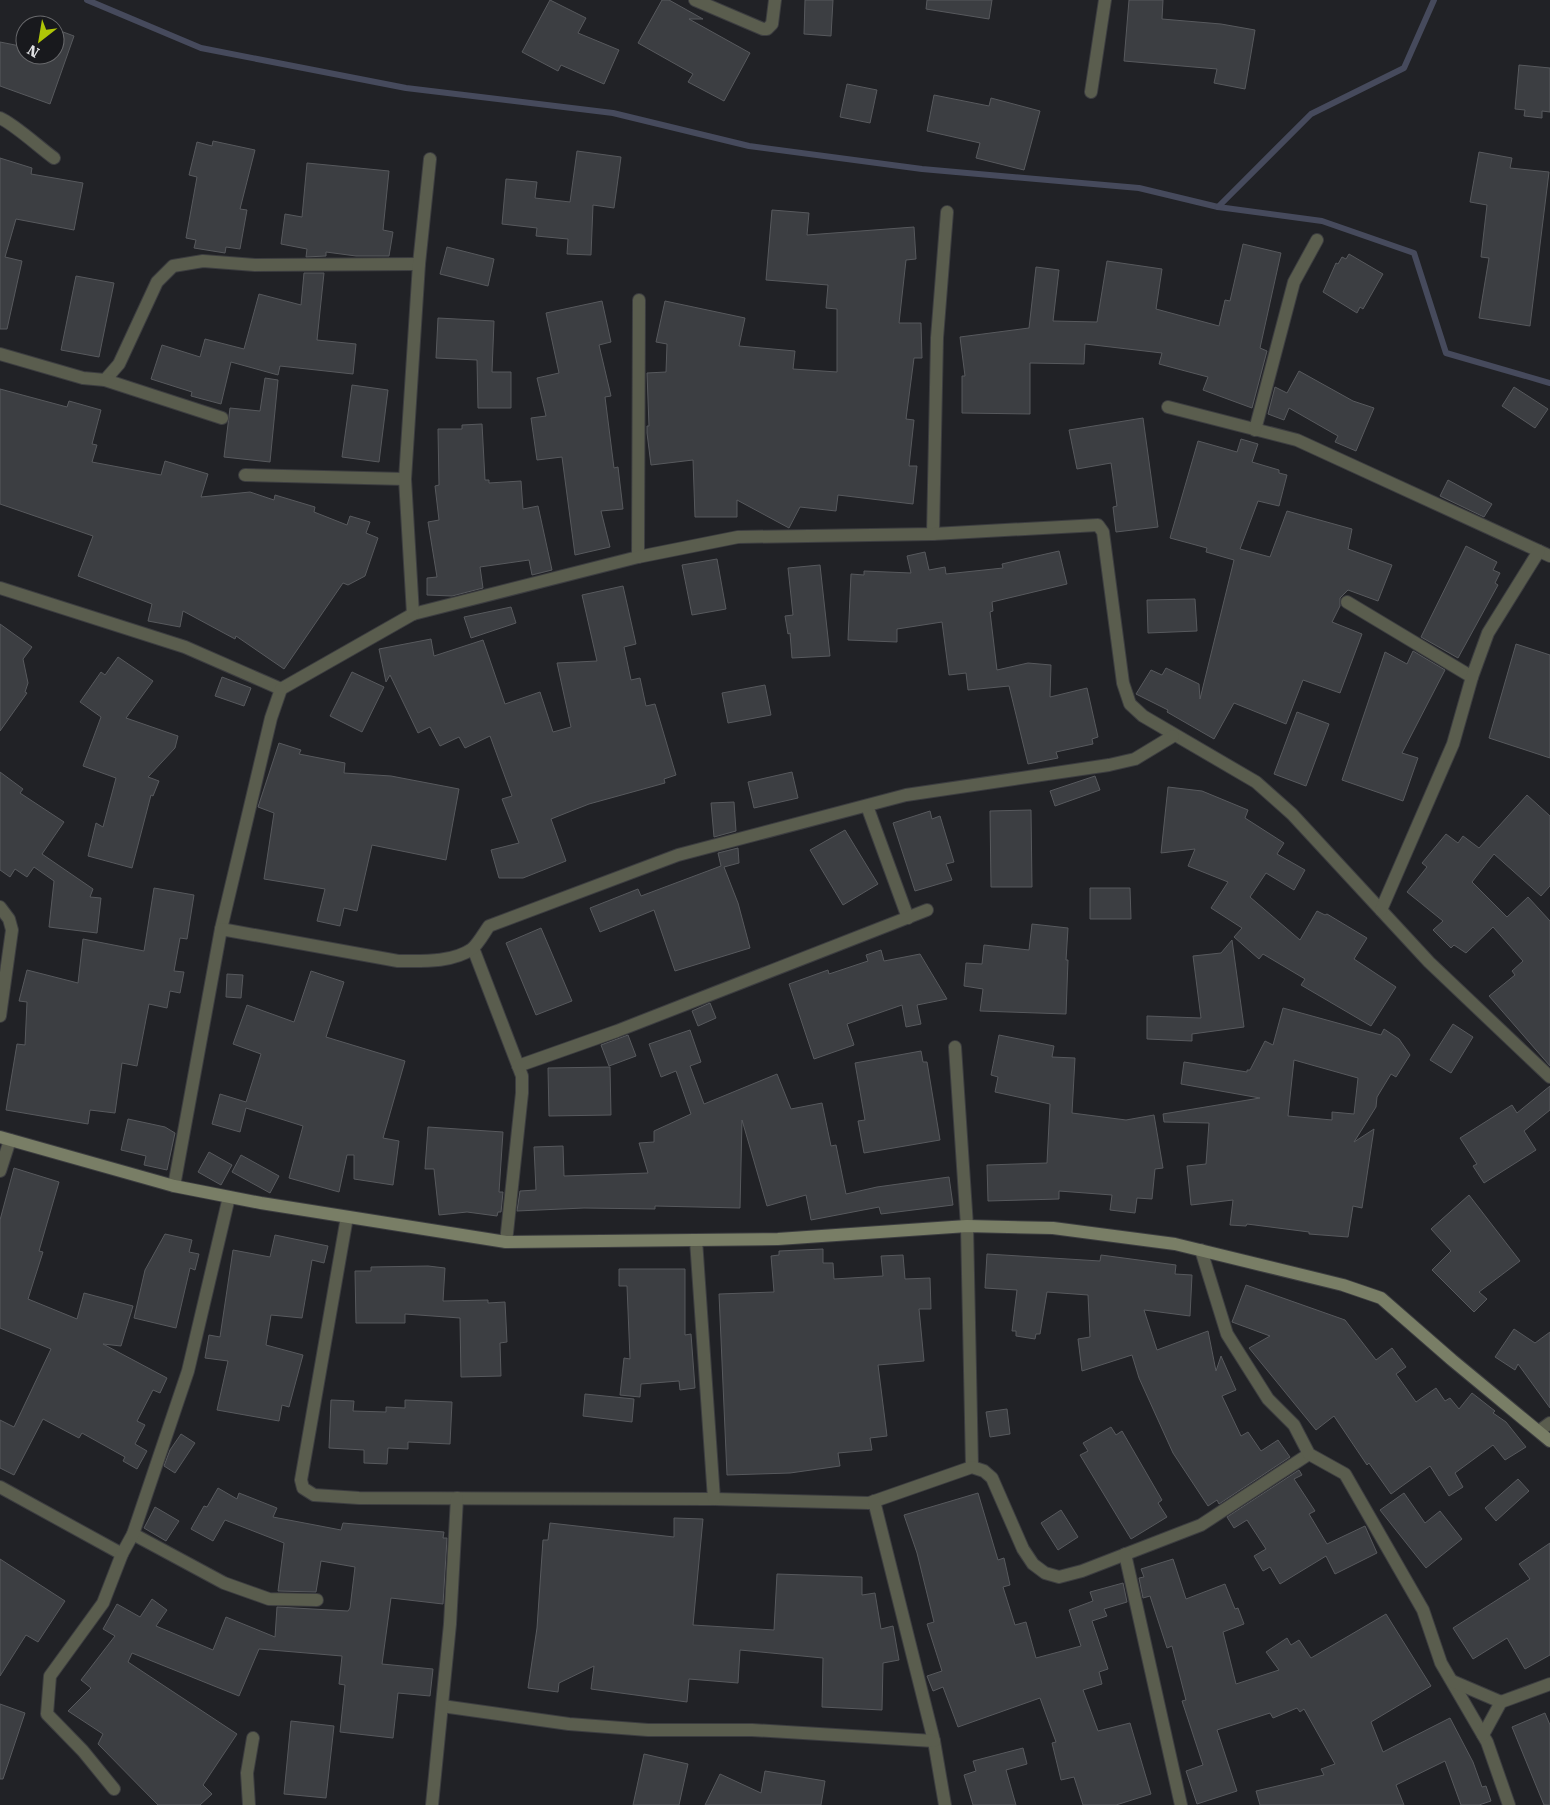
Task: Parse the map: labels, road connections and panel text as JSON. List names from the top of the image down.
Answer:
{
  "north": "bottom left"
}
